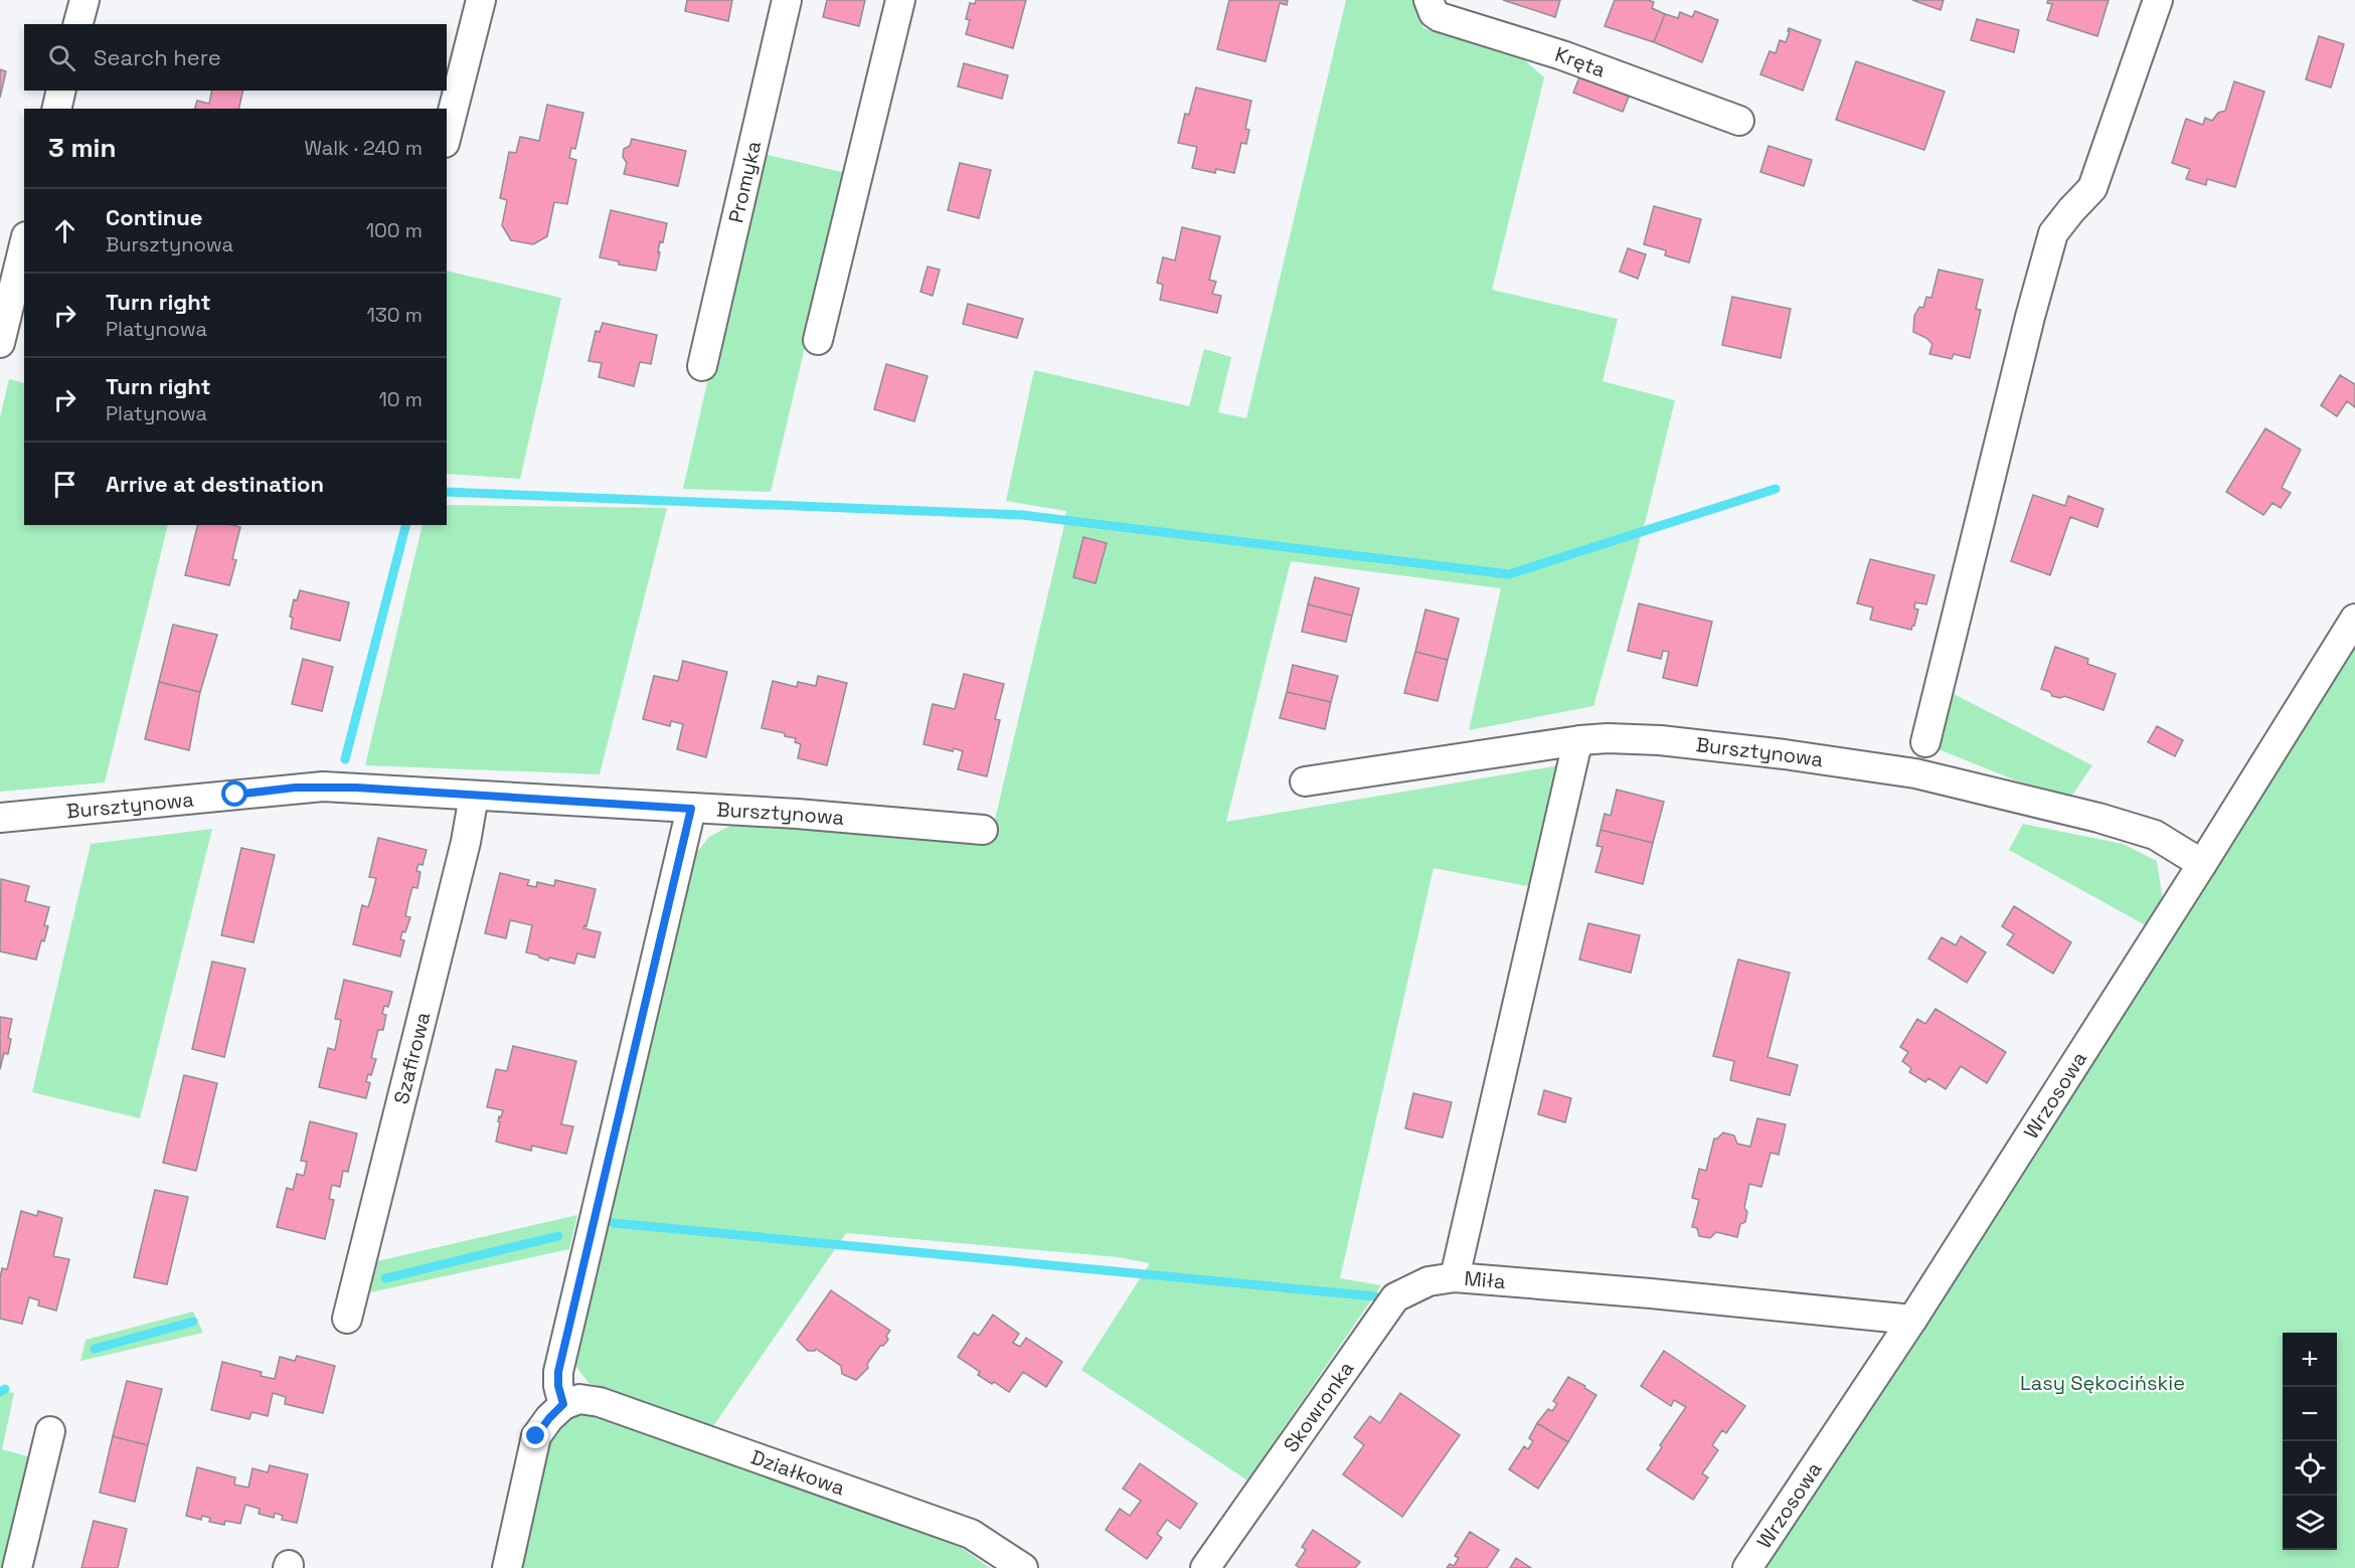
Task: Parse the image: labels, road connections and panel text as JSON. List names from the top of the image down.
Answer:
{
  "streets": {
    "street": [
      "Kręta",
      "Promyka",
      "Bursztynowa",
      "Szafirowa",
      "Wrzosowa",
      "Miła",
      "Skowronka",
      "Działkowa"
    ]
  },
  "crossings": [
    ["Bursztynowa", "Szafirowa"],
    ["Bursztynowa", "Wrzosowa"],
    ["Bursztynowa", "Miła"],
    ["Wrzosowa", "Miła"],
    ["Miła", "Skowronka"]
  ],
  "parks": ["Lasy Sękocińskie"],
  "page": {
    "search": "Search here",
    "heading": ["3 min", "Walk · 240 m"],
    "list": [
      ["Continue", "Bursztynowa", "100 m"],
      ["Turn right", "Platynowa", "130 m"],
      ["Turn right", "Platynowa", "10 m"],
      "Arrive at destination"
    ],
    "map_buttons": ["+", "−"]
  }
}
